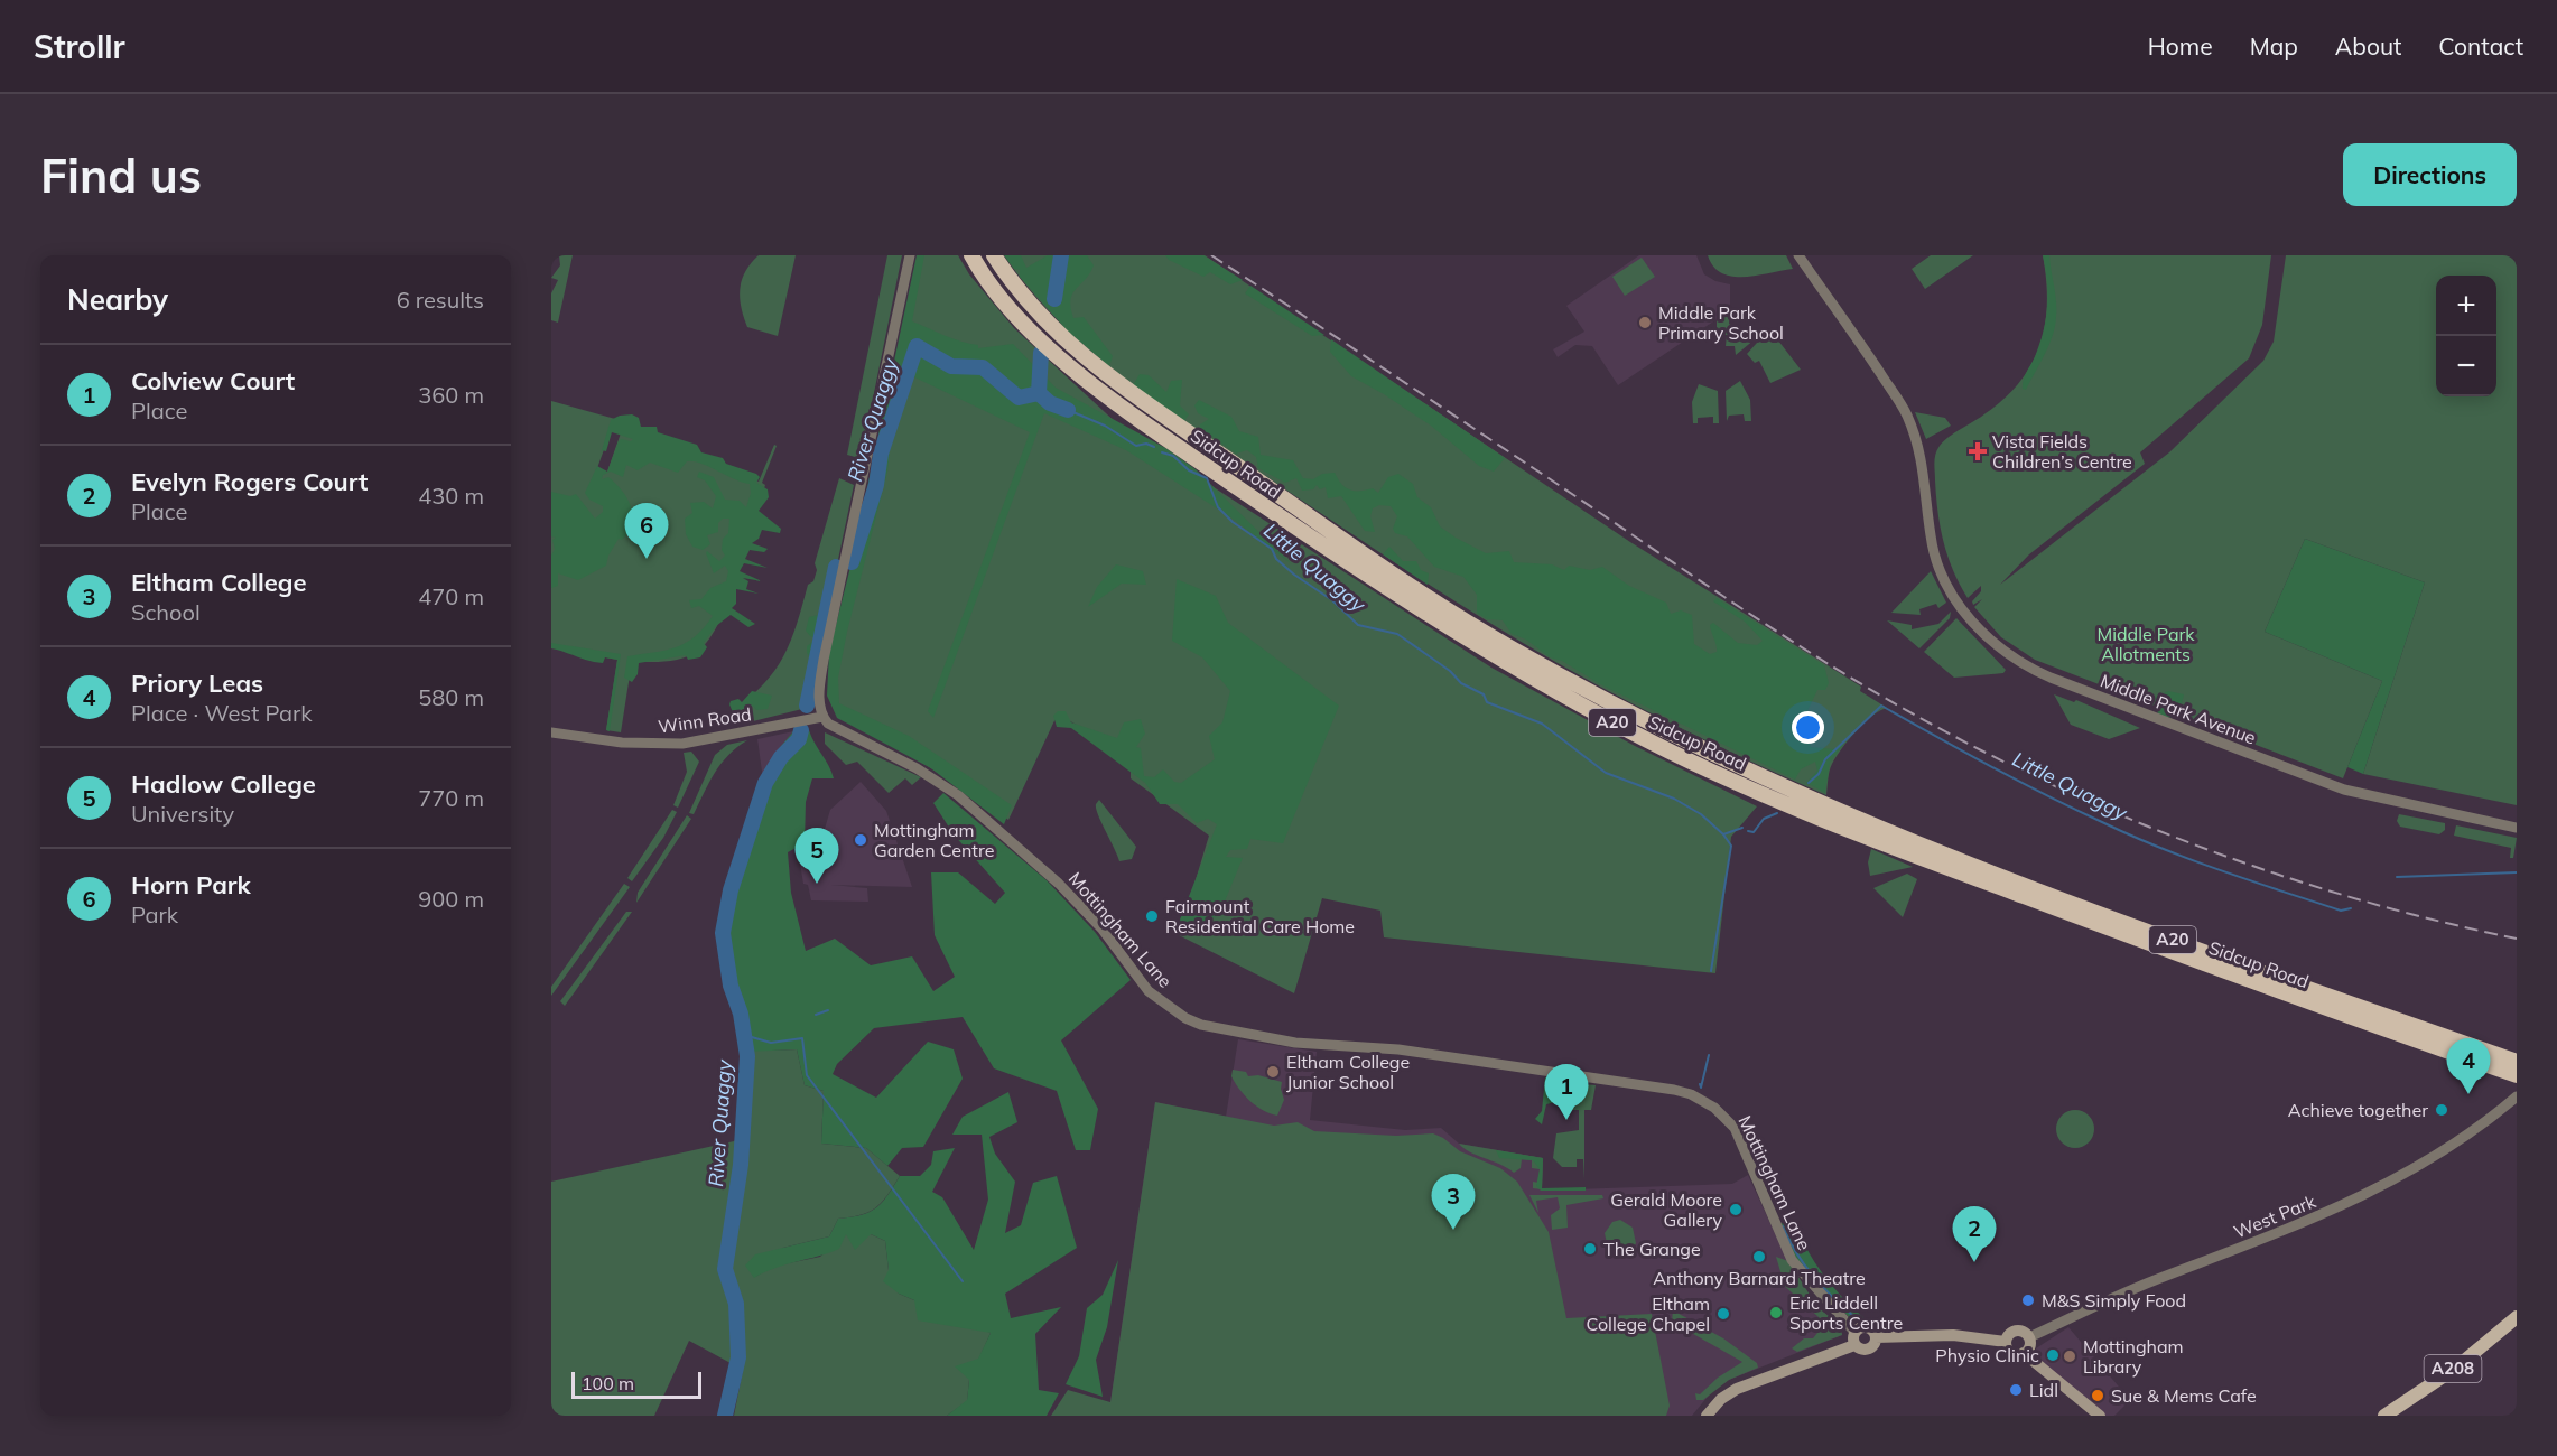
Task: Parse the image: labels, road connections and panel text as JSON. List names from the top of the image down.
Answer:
{
  "streets": {
    "highway": ["Sidcup Road", "A20"],
    "main road": ["A208"],
    "street": [
      "Middle Park Avenue",
      "Winn Road",
      "Mottingham Lane",
      "West Park"
    ]
  },
  "crossings": [
    ["Winn Road", "Mottingham Lane"]
  ],
  "water": ["River Quaggy", "Little Quaggy"],
  "parks": ["Middle Park Allotments"],
  "places": {
    "other": [
      "Middle Park Primary School",
      "Mottingham Garden Centre",
      "Fairmount Residential Care Home",
      "Eltham College Junior School",
      "Achieve together",
      "Gerald Moore Gallery",
      "The Grange",
      "Anthony Barnard Theatre",
      "M&S Simply Food",
      "Eric Liddell Sports Centre",
      "Eltham College Chapel",
      "Physio Clinic",
      "Mottingham Library",
      "Lidl",
      "Sue & Mems Cafe"
    ],
    "health": ["Vista Fields Children’s Centre"]
  },
  "scale_bar": "100 m",
  "page": {
    "header": "Strollr",
    "nav": [
      "Home",
      "Map",
      "About",
      "Contact"
    ],
    "buttons": "Directions",
    "title": "Find us",
    "heading": ["Nearby", "6 results"],
    "map_buttons": ["+", "−"],
    "list": [
      {
        "mark": "1",
        "name": "Colview Court",
        "note": "Place",
        "value": "360 m"
      },
      {
        "mark": "2",
        "name": "Evelyn Rogers Court",
        "note": "Place",
        "value": "430 m"
      },
      {
        "mark": "3",
        "name": "Eltham College",
        "note": "School",
        "value": "470 m"
      },
      {
        "mark": "4",
        "name": "Priory Leas",
        "note": "Place · West Park",
        "value": "580 m"
      },
      {
        "mark": "5",
        "name": "Hadlow College",
        "note": "University",
        "value": "770 m"
      },
      {
        "mark": "6",
        "name": "Horn Park",
        "note": "Park",
        "value": "900 m"
      }
    ],
    "pins": [
      "6",
      "5",
      "4",
      "1",
      "3",
      "2"
    ],
    "scale": "100 m"
  }
}
